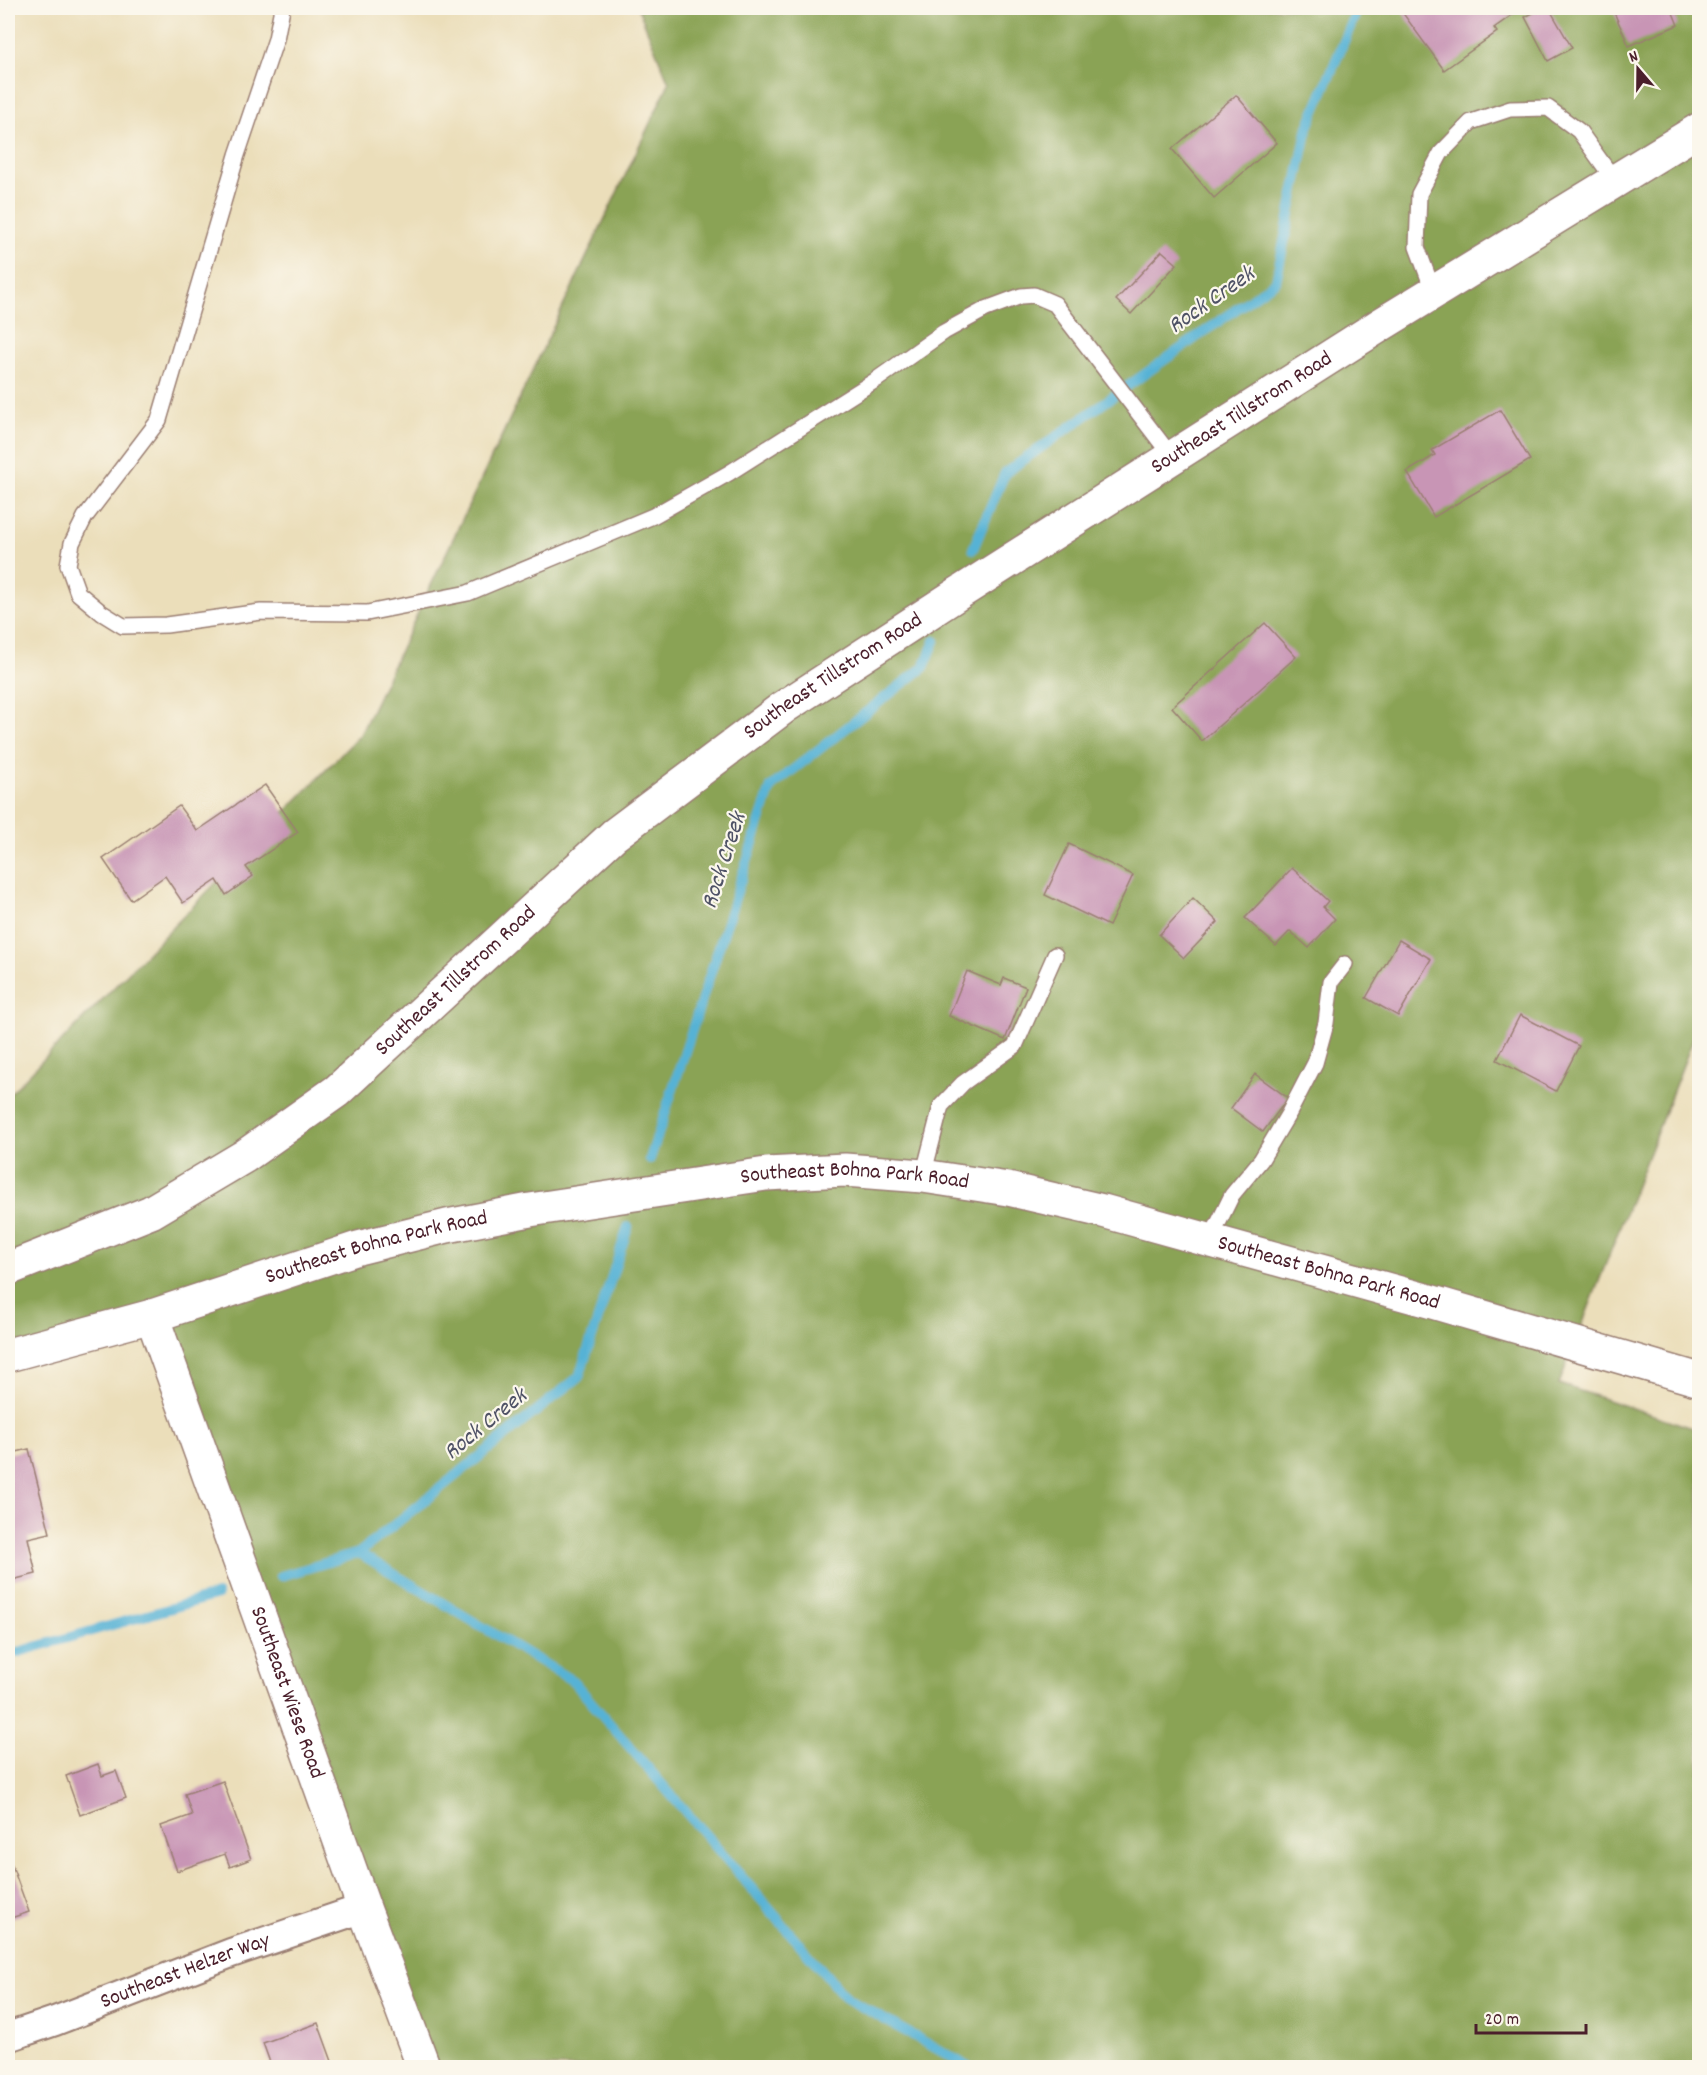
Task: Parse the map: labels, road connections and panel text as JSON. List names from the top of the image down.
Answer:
{
  "streets": {
    "street": [
      "Southeast Tillstrom Road",
      "Southeast Bohna Park Road",
      "Southeast Wiese Road",
      "Southeast Helzer Way"
    ]
  },
  "crossings": [
    ["Southeast Bohna Park Road", "Southeast Wiese Road"],
    ["Southeast Wiese Road", "Southeast Helzer Way"]
  ],
  "water": ["Rock Creek"],
  "scale_bar": "20 m",
  "north": "top"
}
